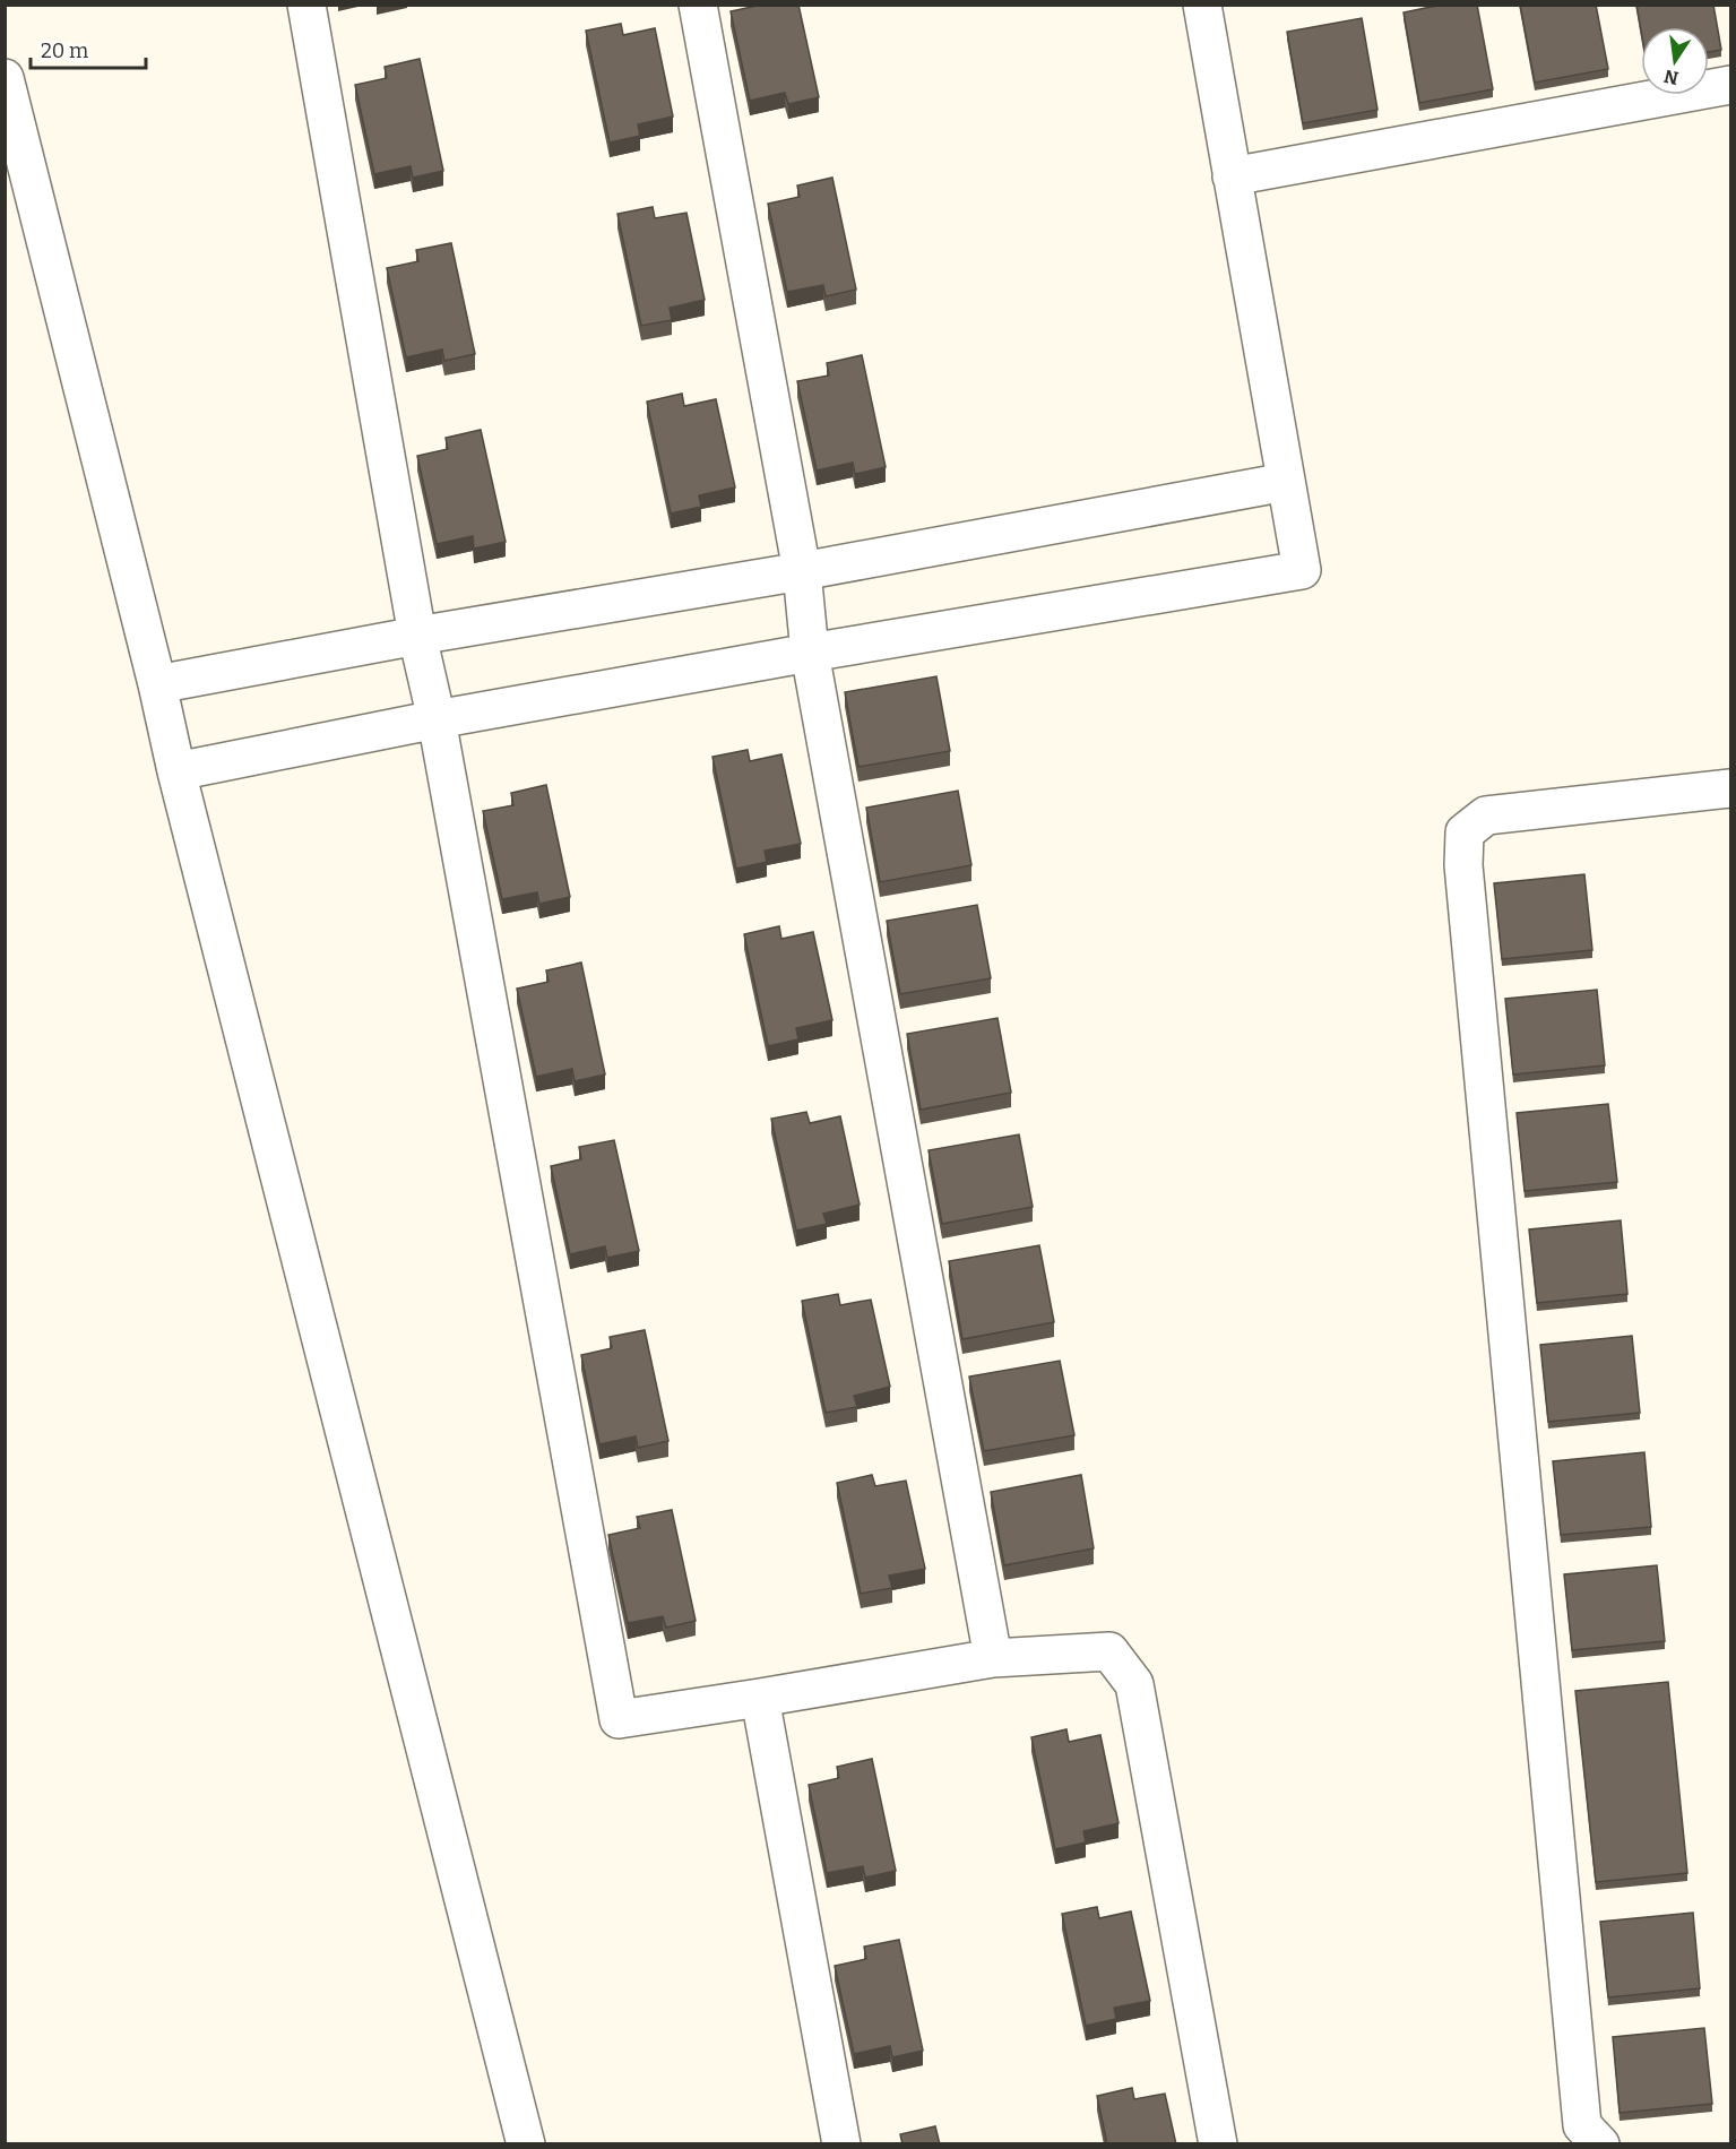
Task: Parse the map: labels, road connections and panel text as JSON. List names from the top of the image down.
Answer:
{
  "scale_bar": "20 m",
  "north": "bottom"
}
